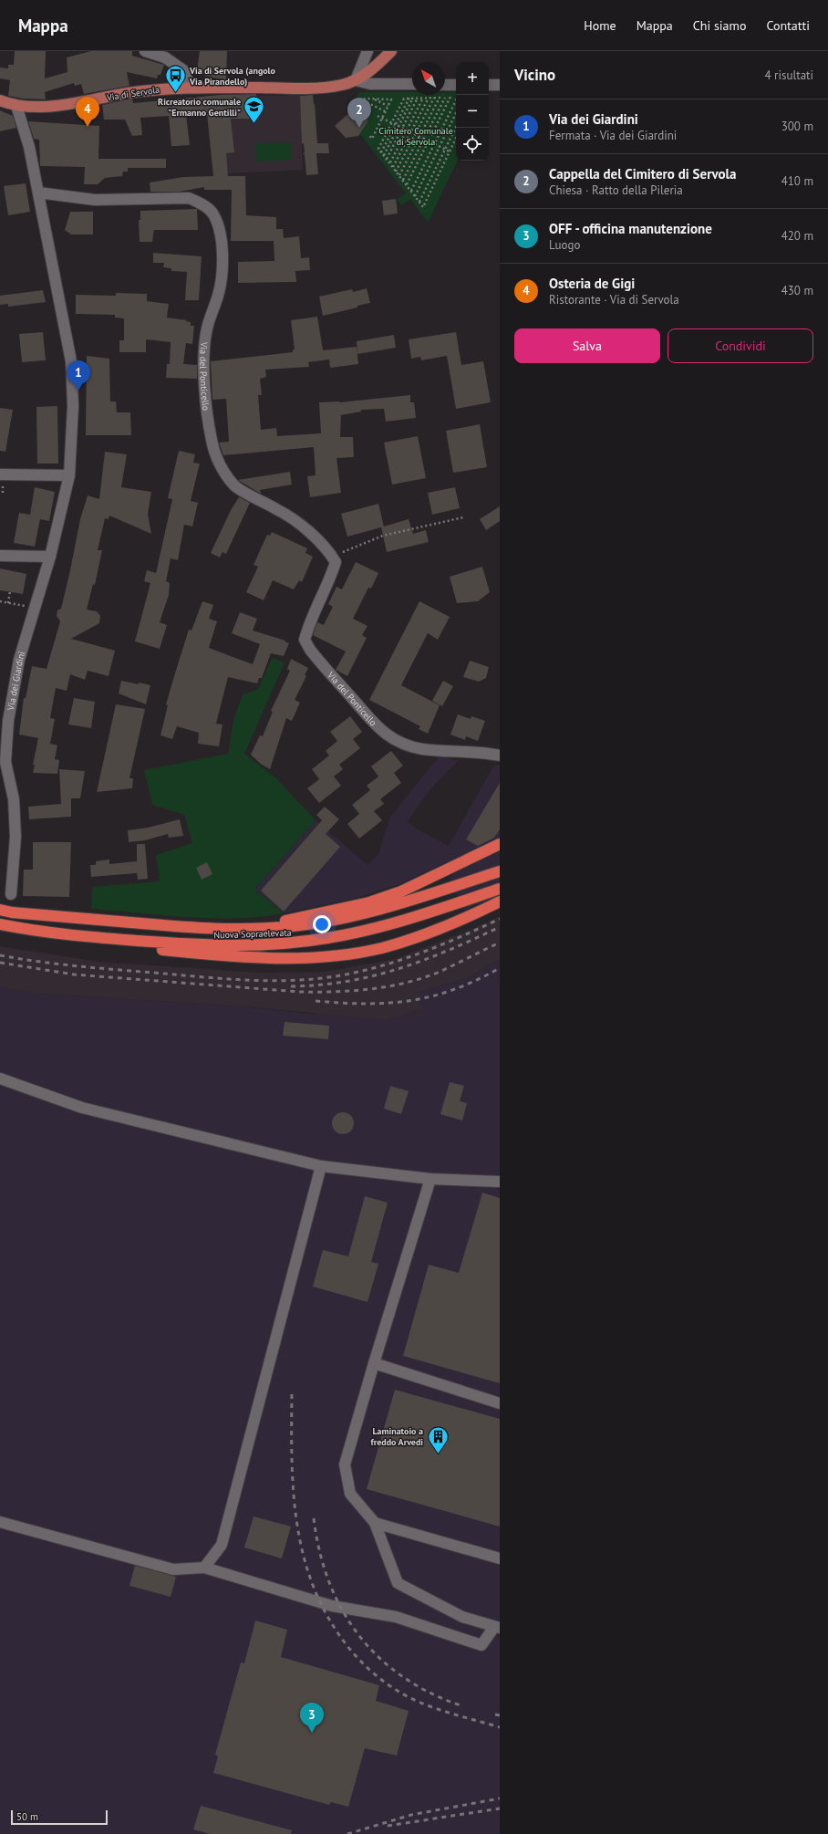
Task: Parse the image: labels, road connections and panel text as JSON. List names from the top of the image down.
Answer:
{
  "streets": {
    "highway": ["Nuova Sopraelevata"],
    "main road": ["Via di Servola"],
    "street": ["Via del Ponticello", "Via dei Giardini"]
  },
  "crossings": [
    ["Via di Servola", "Via dei Giardini"],
    ["Via del Ponticello", "Via dei Giardini"]
  ],
  "parks": ["Cimitero Comunale di Servola"],
  "places": {
    "bus stop": ["Via di Servola (angolo Via Pirandello)"],
    "school or university": ["Ricreatorio comunale \"Ermanno Gentilli\""],
    "building": ["Laminatoio a freddo Arvedi"]
  },
  "scale_bar": "50 m",
  "north": "top left",
  "page": {
    "header": "Mappa",
    "nav": [
      "Home",
      "Mappa",
      "Chi siamo",
      "Contatti"
    ],
    "heading": ["Vicino", "4 risultati"],
    "map_buttons": ["+", "−"],
    "pins": [
      "4",
      "2",
      "1",
      "3"
    ],
    "list": [
      {
        "mark": "1",
        "name": "Via dei Giardini",
        "note": "Fermata · Via dei Giardini",
        "value": "300 m"
      },
      {
        "mark": "2",
        "name": "Cappella del Cimitero di Servola",
        "note": "Chiesa · Ratto della Pileria",
        "value": "410 m"
      },
      {
        "mark": "3",
        "name": "OFF - officina manutenzione",
        "note": "Luogo",
        "value": "420 m"
      },
      {
        "mark": "4",
        "name": "Osteria de Gigi",
        "note": "Ristorante · Via di Servola",
        "value": "430 m"
      }
    ],
    "buttons": ["Salva", "Condividi"],
    "scale": "50 m"
  }
}
